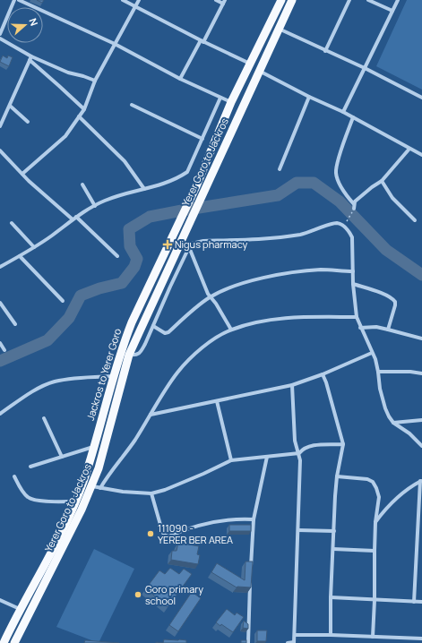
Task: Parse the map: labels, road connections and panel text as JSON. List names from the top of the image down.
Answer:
{
  "streets": {
    "main road": ["Yerer Goro to Jackros", "Jackros to Yerer Goro"]
  },
  "places": {
    "health": ["Nigus pharmacy"],
    "other": ["111090 - YERER BER AREA", "Goro primary school"]
  },
  "north": "right"
}
